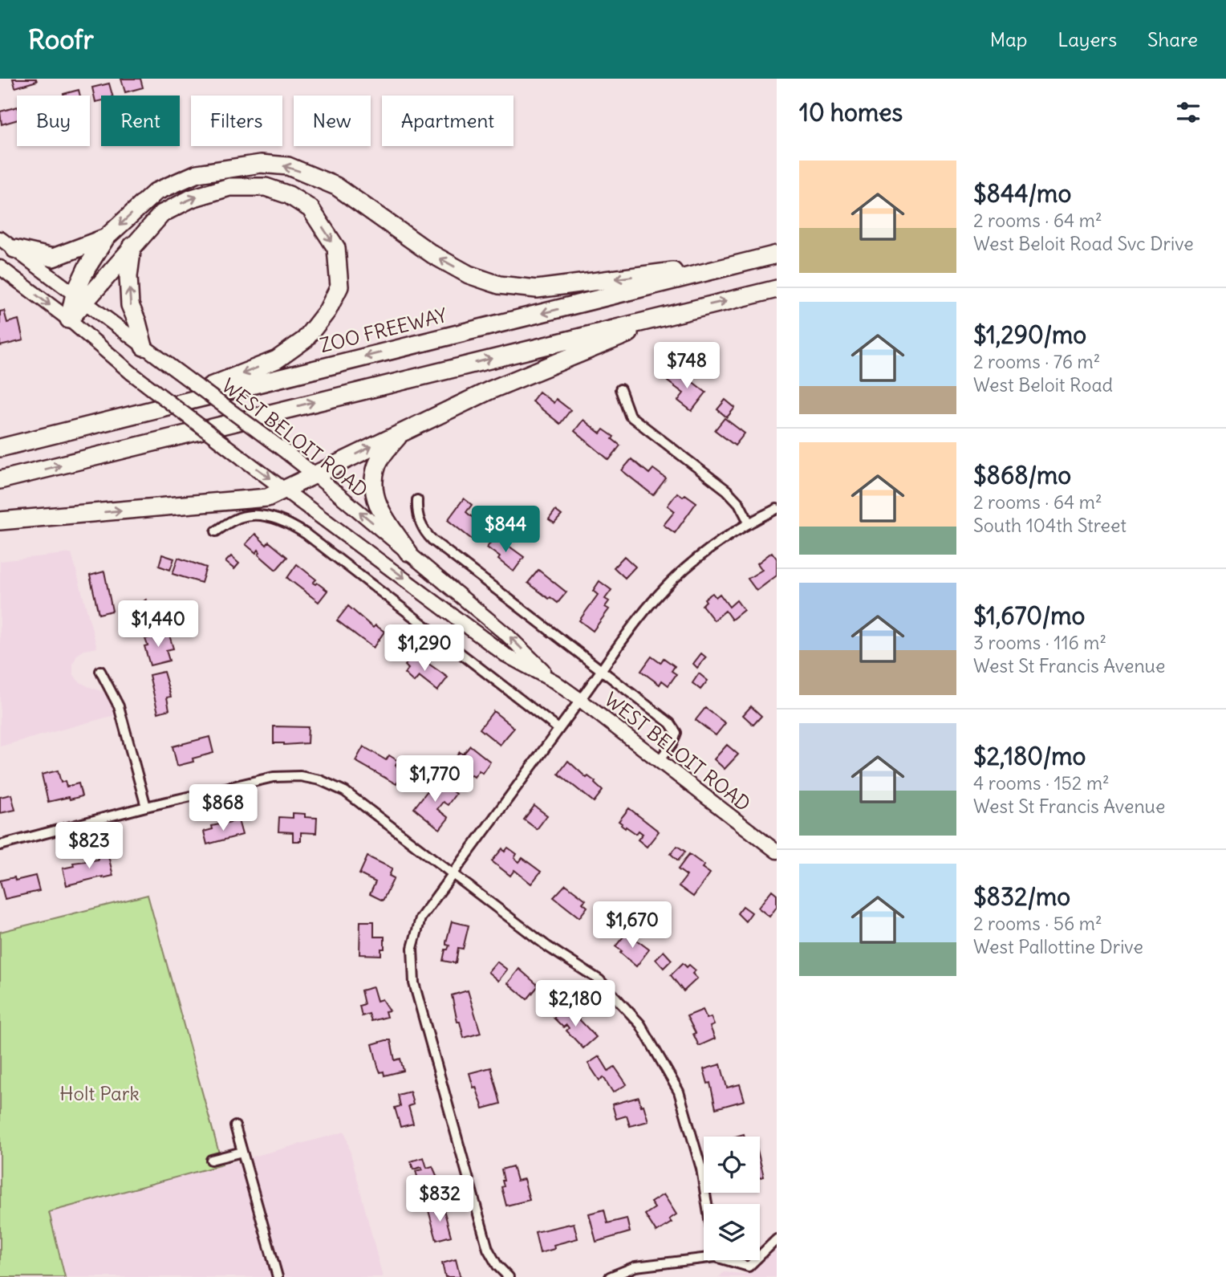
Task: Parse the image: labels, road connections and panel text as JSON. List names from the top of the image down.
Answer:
{
  "streets": {
    "highway": ["ZOO FREEWAY"],
    "main road": ["WEST BELOIT ROAD"]
  },
  "parks": ["Holt Park"],
  "page": {
    "header": "Roofr",
    "nav": ["Map", "Layers", "Share"],
    "heading": "10 homes",
    "chip": [
      "Buy",
      "Rent",
      "Filters",
      "New",
      "Apartment"
    ],
    "list": [
      {
        "name": "$844/mo",
        "note": "2 rooms · 64 m² · West Beloit Road Svc Drive"
      },
      {
        "name": "$1,290/mo",
        "note": "2 rooms · 76 m² · West Beloit Road"
      },
      {
        "name": "$868/mo",
        "note": "2 rooms · 64 m² · South 104th Street"
      },
      {
        "name": "$1,670/mo",
        "note": "3 rooms · 116 m² · West St Francis Avenue"
      },
      {
        "name": "$2,180/mo",
        "note": "4 rooms · 152 m² · West St Francis Avenue"
      },
      {
        "name": "$832/mo",
        "note": "2 rooms · 56 m² · West Pallottine Drive"
      }
    ],
    "price": [
      "$748",
      "$844",
      "$1,440",
      "$1,290",
      "$1,770",
      "$868",
      "$823",
      "$1,670",
      "$2,180",
      "$832"
    ]
  }
}
